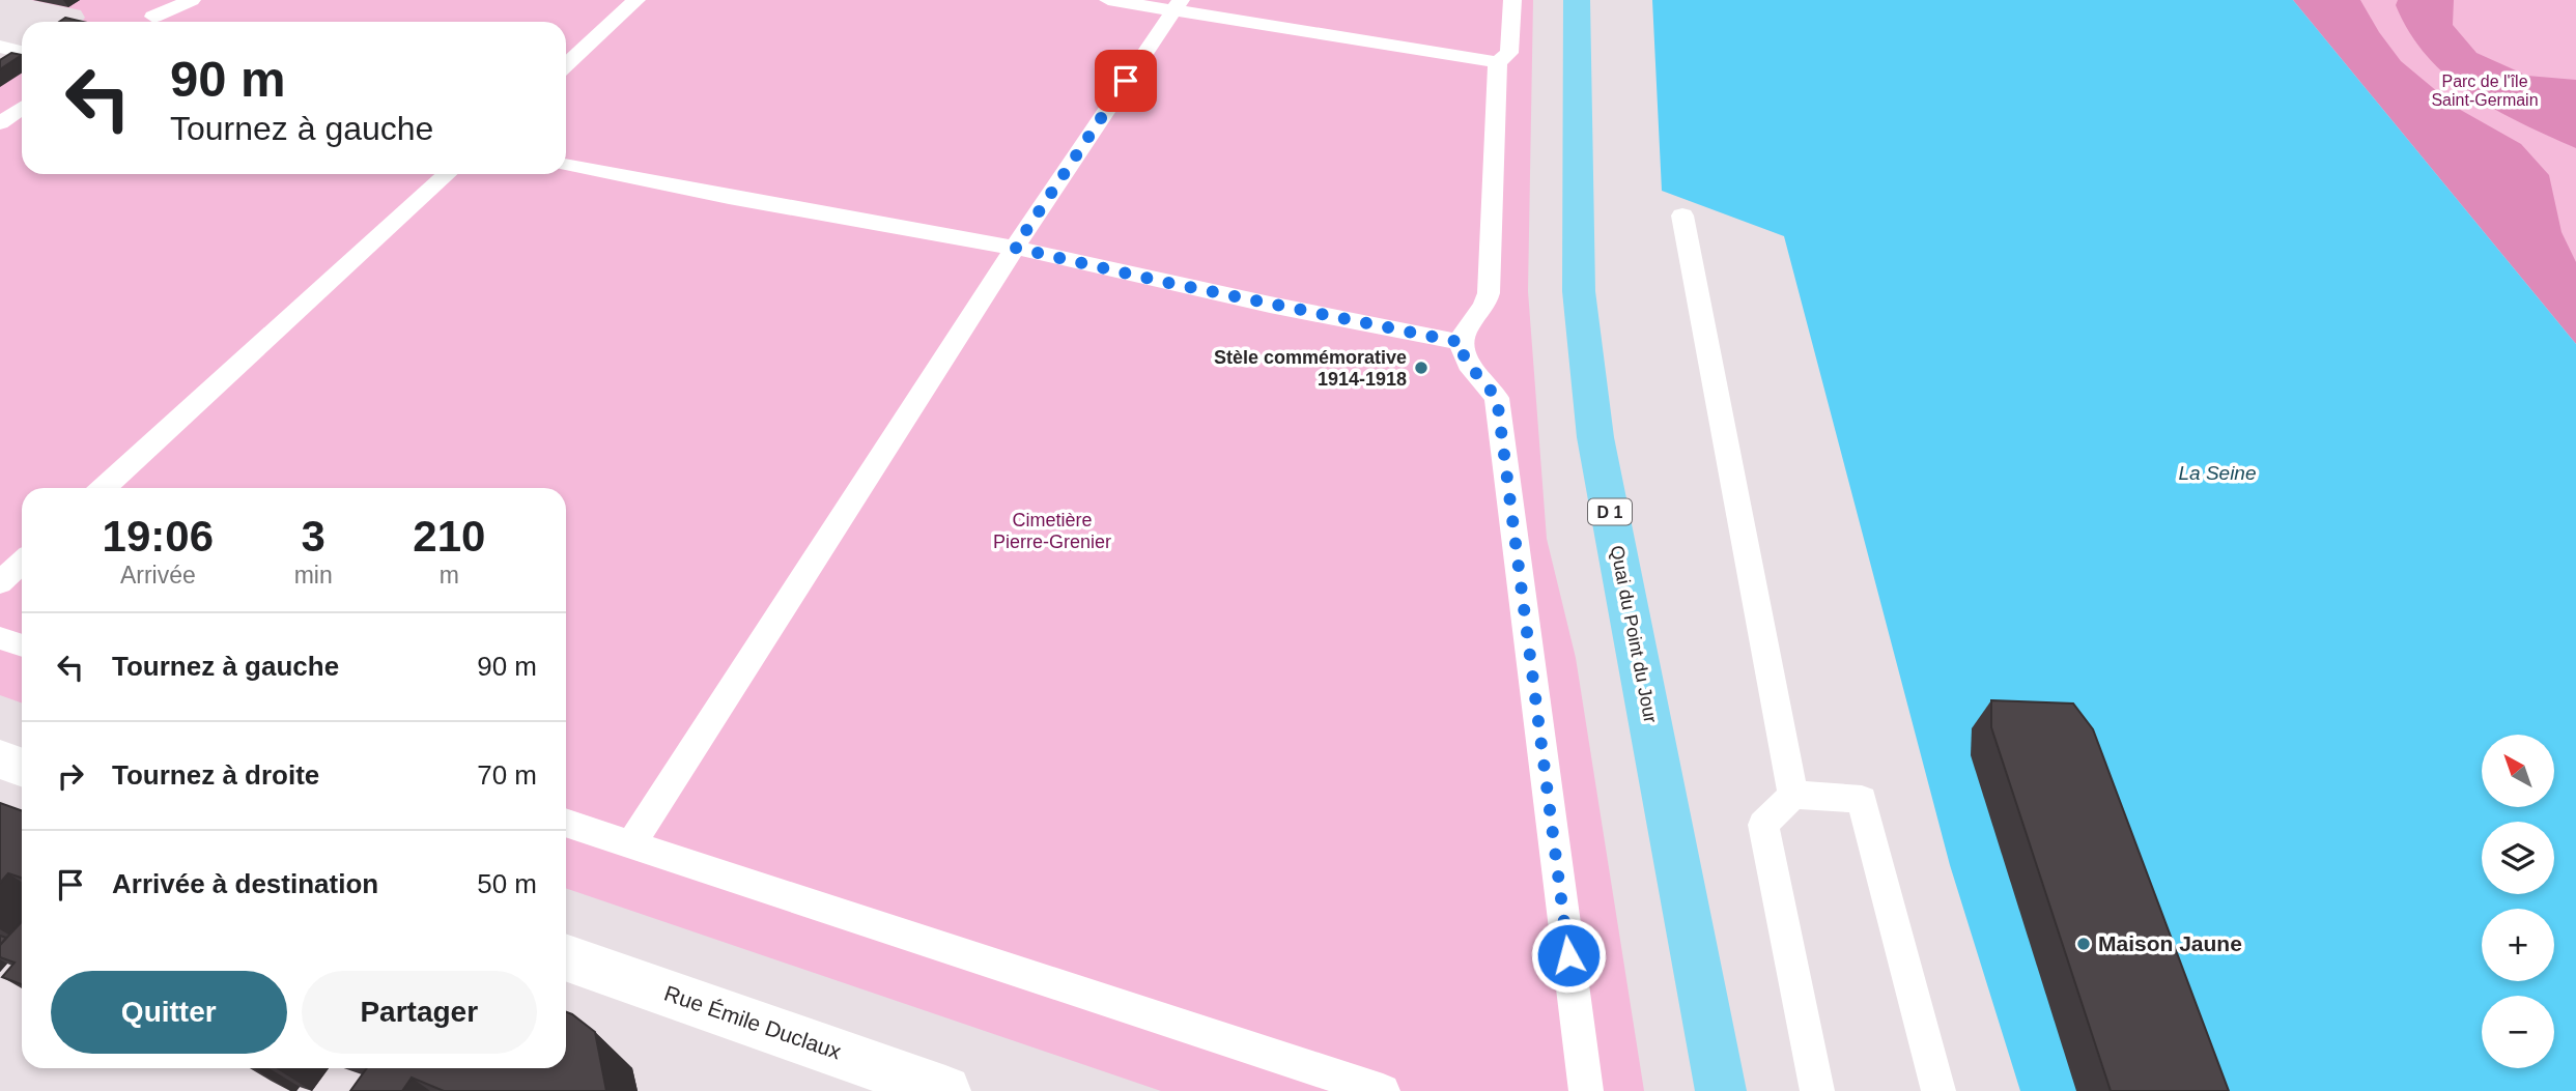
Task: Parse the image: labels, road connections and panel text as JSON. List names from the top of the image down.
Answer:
{
  "streets": {
    "main road": ["D 1", "Quai du Point du Jour"],
    "street": ["Rue Émile Duclaux"]
  },
  "water": ["La Seine"],
  "parks": ["Parc de l'île Saint-Germain", "Cimetière Pierre-Grenier"],
  "places": ["Stèle commémorative 1914-1918", "Maison Jaune"],
  "north": "top left",
  "page": {
    "turn": ["90 m", "Tournez à gauche"],
    "eta": [
      "19:06",
      "Arrivée",
      "3",
      "min",
      "210",
      "m"
    ],
    "list": [
      {
        "name": "Tournez à gauche",
        "value": "90 m"
      },
      {
        "name": "Tournez à droite",
        "value": "70 m"
      },
      {
        "name": "Arrivée à destination",
        "value": "50 m"
      }
    ],
    "map_buttons": ["+", "−"],
    "buttons": ["Quitter", "Partager"]
  }
}
